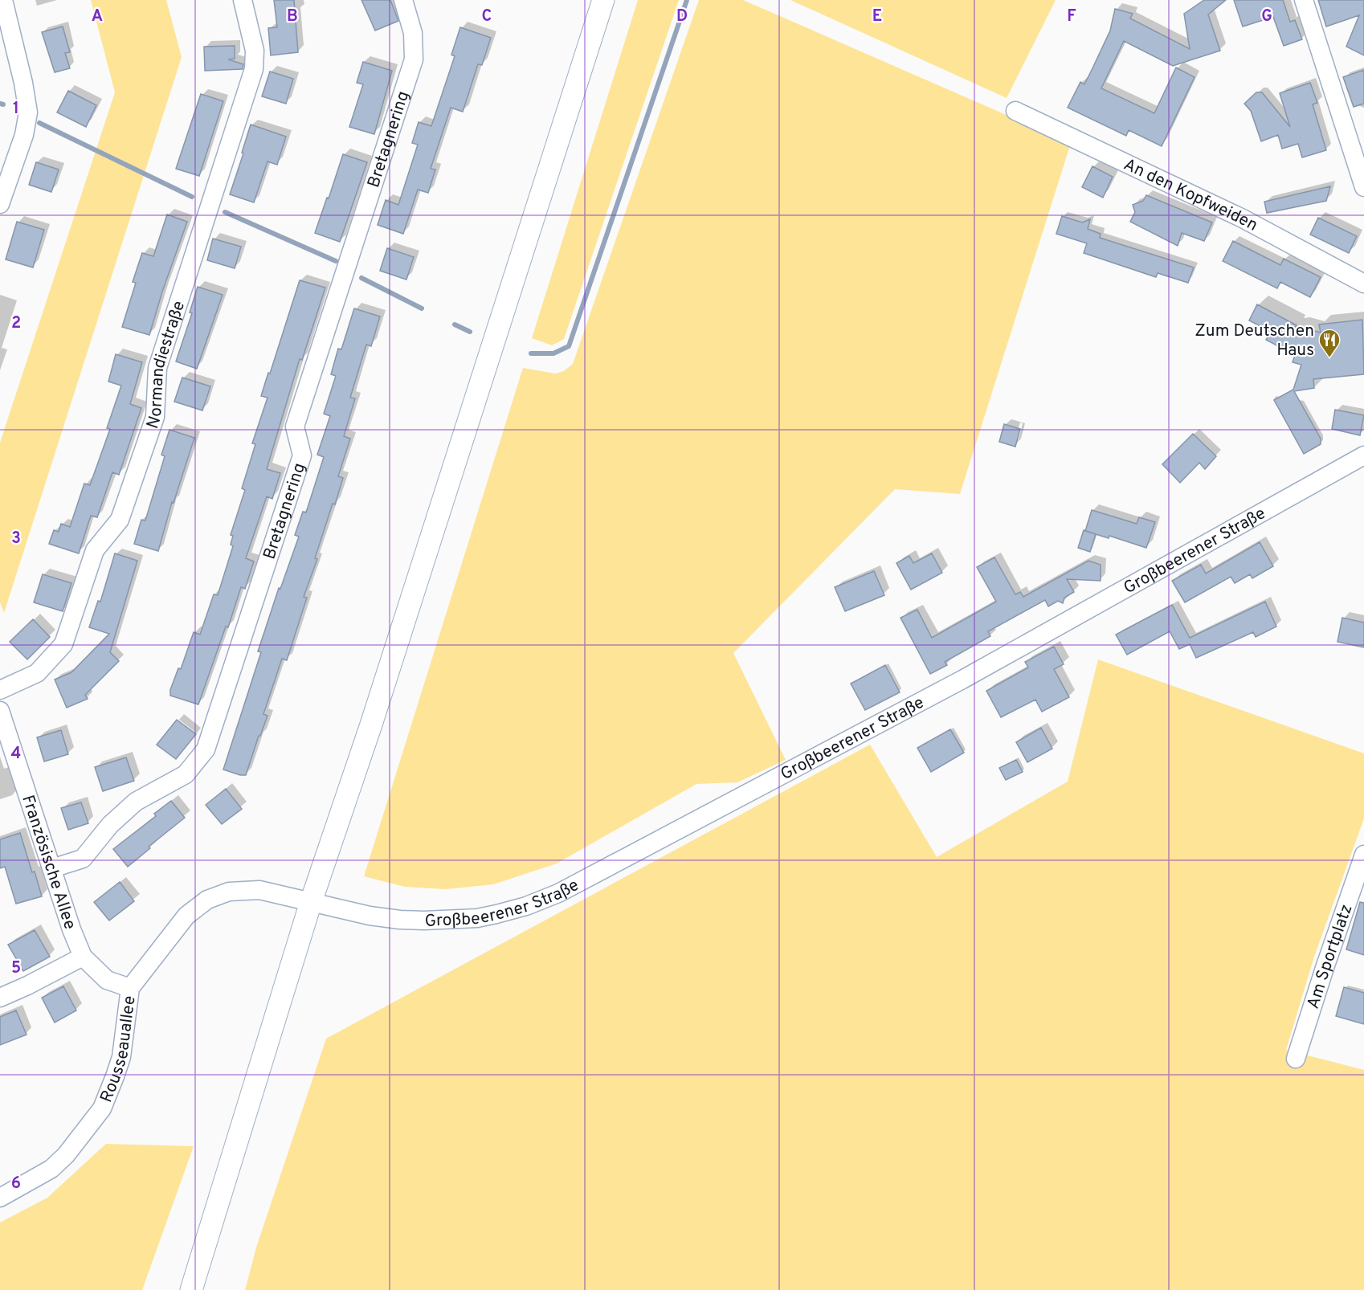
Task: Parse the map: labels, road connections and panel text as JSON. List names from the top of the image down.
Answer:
{
  "streets": {
    "street": [
      "Bretagnering",
      "An den Kopfweiden",
      "Normandiestraße",
      "Großbeerener Straße",
      "Französische Allee",
      "Am Sportplatz",
      "Rousseauallee"
    ]
  },
  "crossings": [
    ["Bretagnering", "Französische Allee"],
    ["Großbeerener Straße", "Rousseauallee"],
    ["Französische Allee", "Rousseauallee"]
  ],
  "places": {
    "restaurant": ["Zum Deutschen Haus"]
  },
  "grid": {
    "columns": [
      "A",
      "B",
      "C",
      "D",
      "E",
      "F",
      "G"
    ],
    "rows": [
      "1",
      "2",
      "3",
      "4",
      "5",
      "6"
    ]
  }
}
